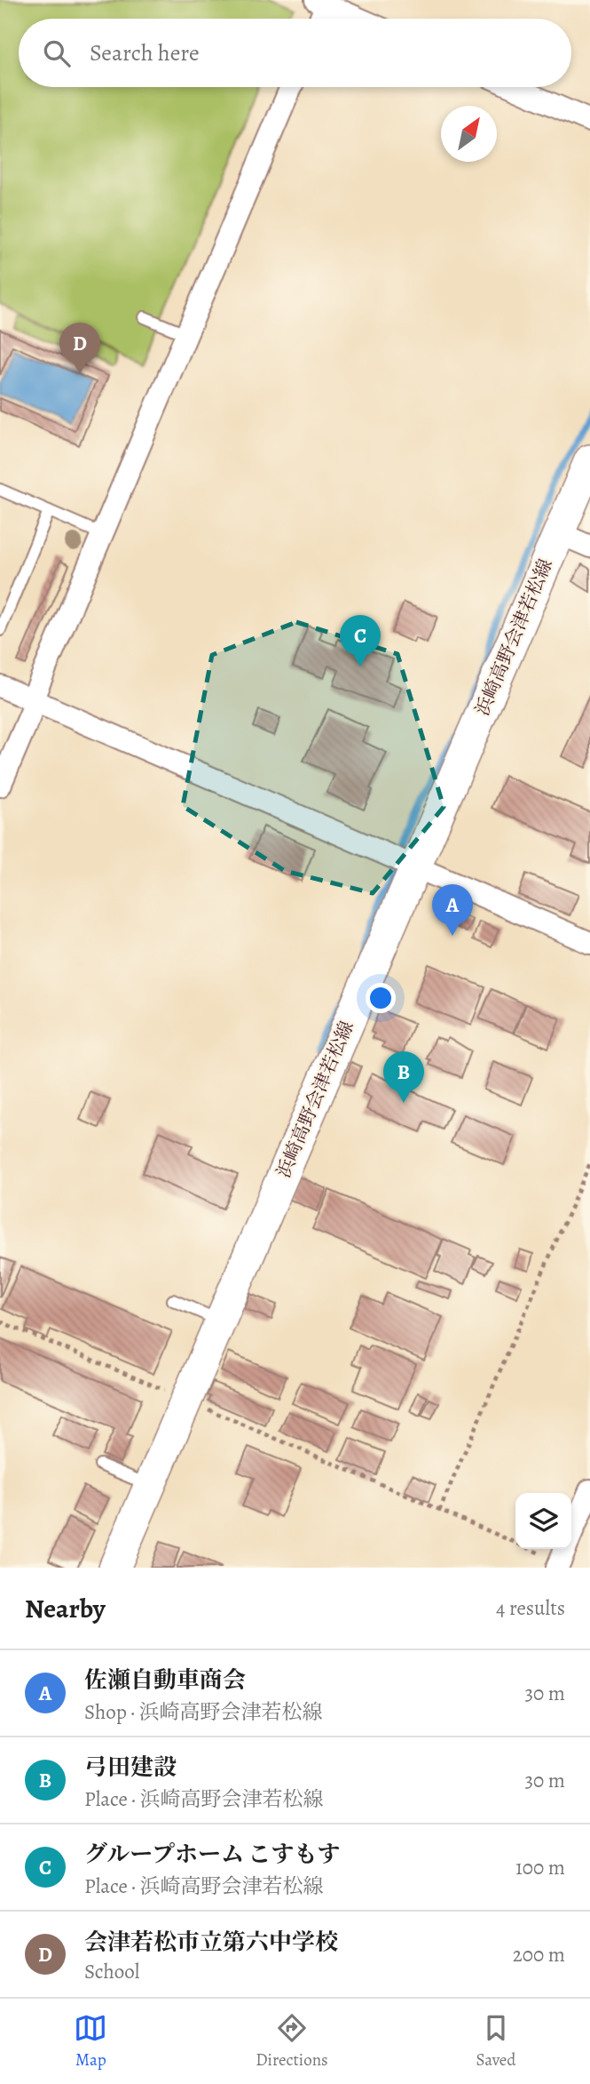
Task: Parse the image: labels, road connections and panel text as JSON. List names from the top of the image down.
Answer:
{
  "streets": {
    "main road": ["浜崎高野会津若松線"]
  },
  "north": "top right",
  "page": {
    "search": "Search here",
    "pins": [
      "D",
      "C",
      "A",
      "B"
    ],
    "heading": ["Nearby", "4 results"],
    "list": [
      {
        "mark": "A",
        "name": "佐瀬自動車商会",
        "note": "Shop · 浜崎高野会津若松線",
        "value": "30 m"
      },
      {
        "mark": "B",
        "name": "弓田建設",
        "note": "Place · 浜崎高野会津若松線",
        "value": "30 m"
      },
      {
        "mark": "C",
        "name": "グループホーム こすもす",
        "note": "Place · 浜崎高野会津若松線",
        "value": "100 m"
      },
      {
        "mark": "D",
        "name": "会津若松市立第六中学校",
        "note": "School",
        "value": "200 m"
      }
    ],
    "nav": ["Map", "Directions", "Saved"]
  }
}
